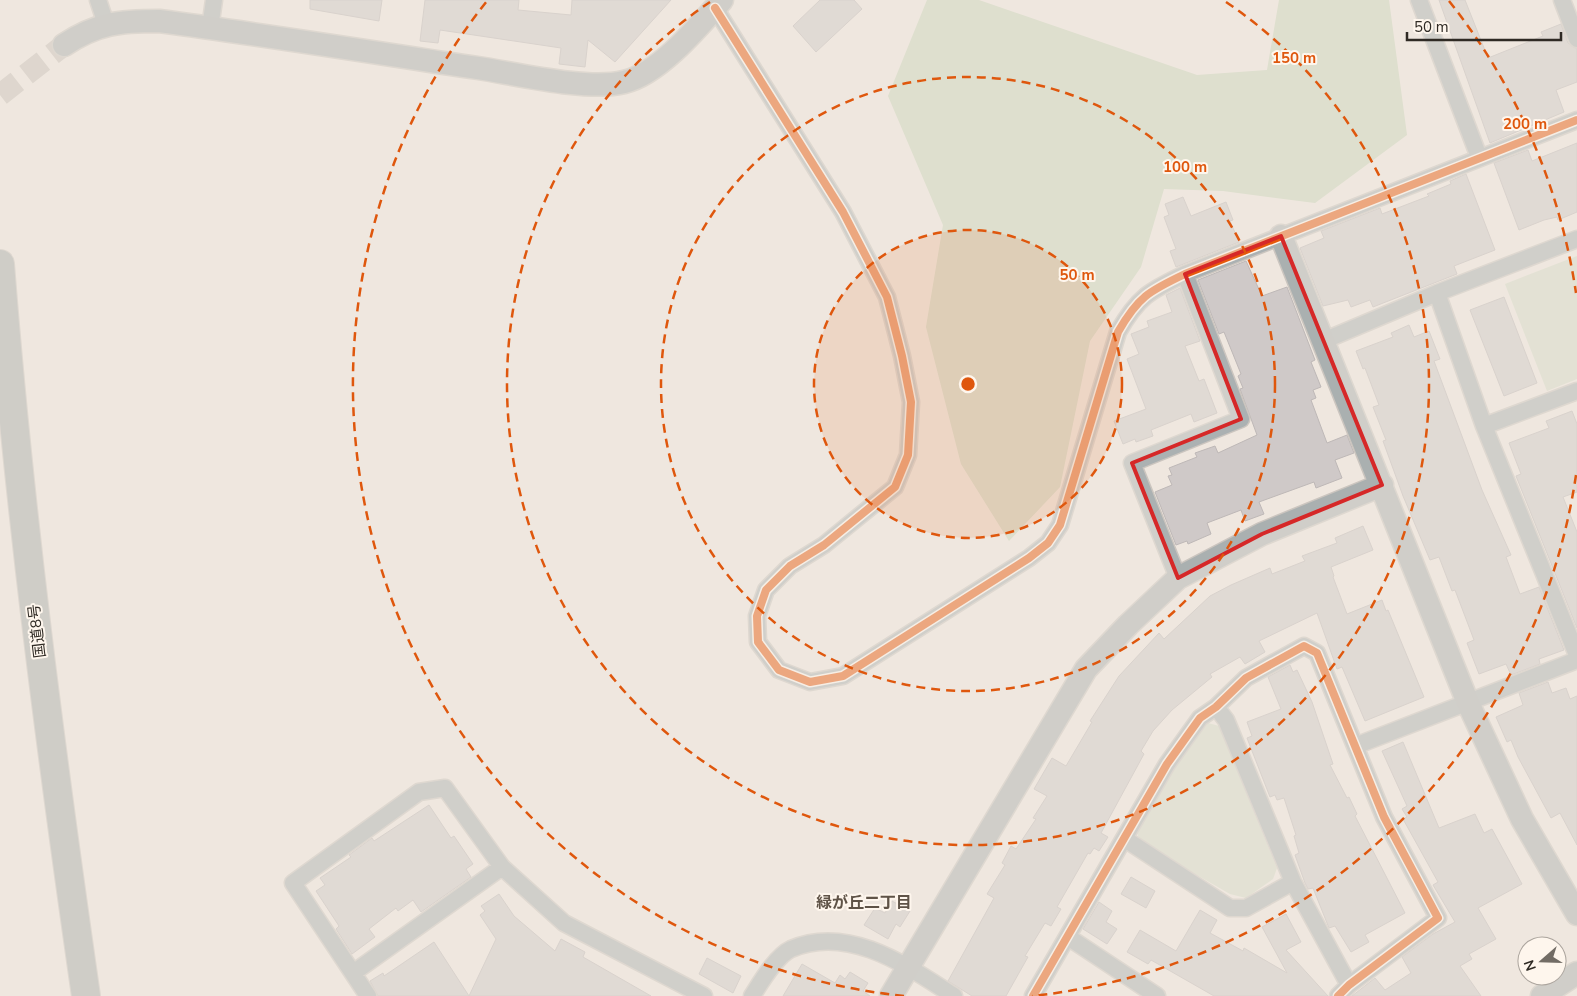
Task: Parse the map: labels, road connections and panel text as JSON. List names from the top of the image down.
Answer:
{
  "streets": {
    "highway": ["国道8号"]
  },
  "districts": ["緑が丘二丁目"],
  "scale_bar": "50 m",
  "north": "left",
  "rings": [
    "150 m",
    "200 m",
    "100 m",
    "50 m"
  ]
}
